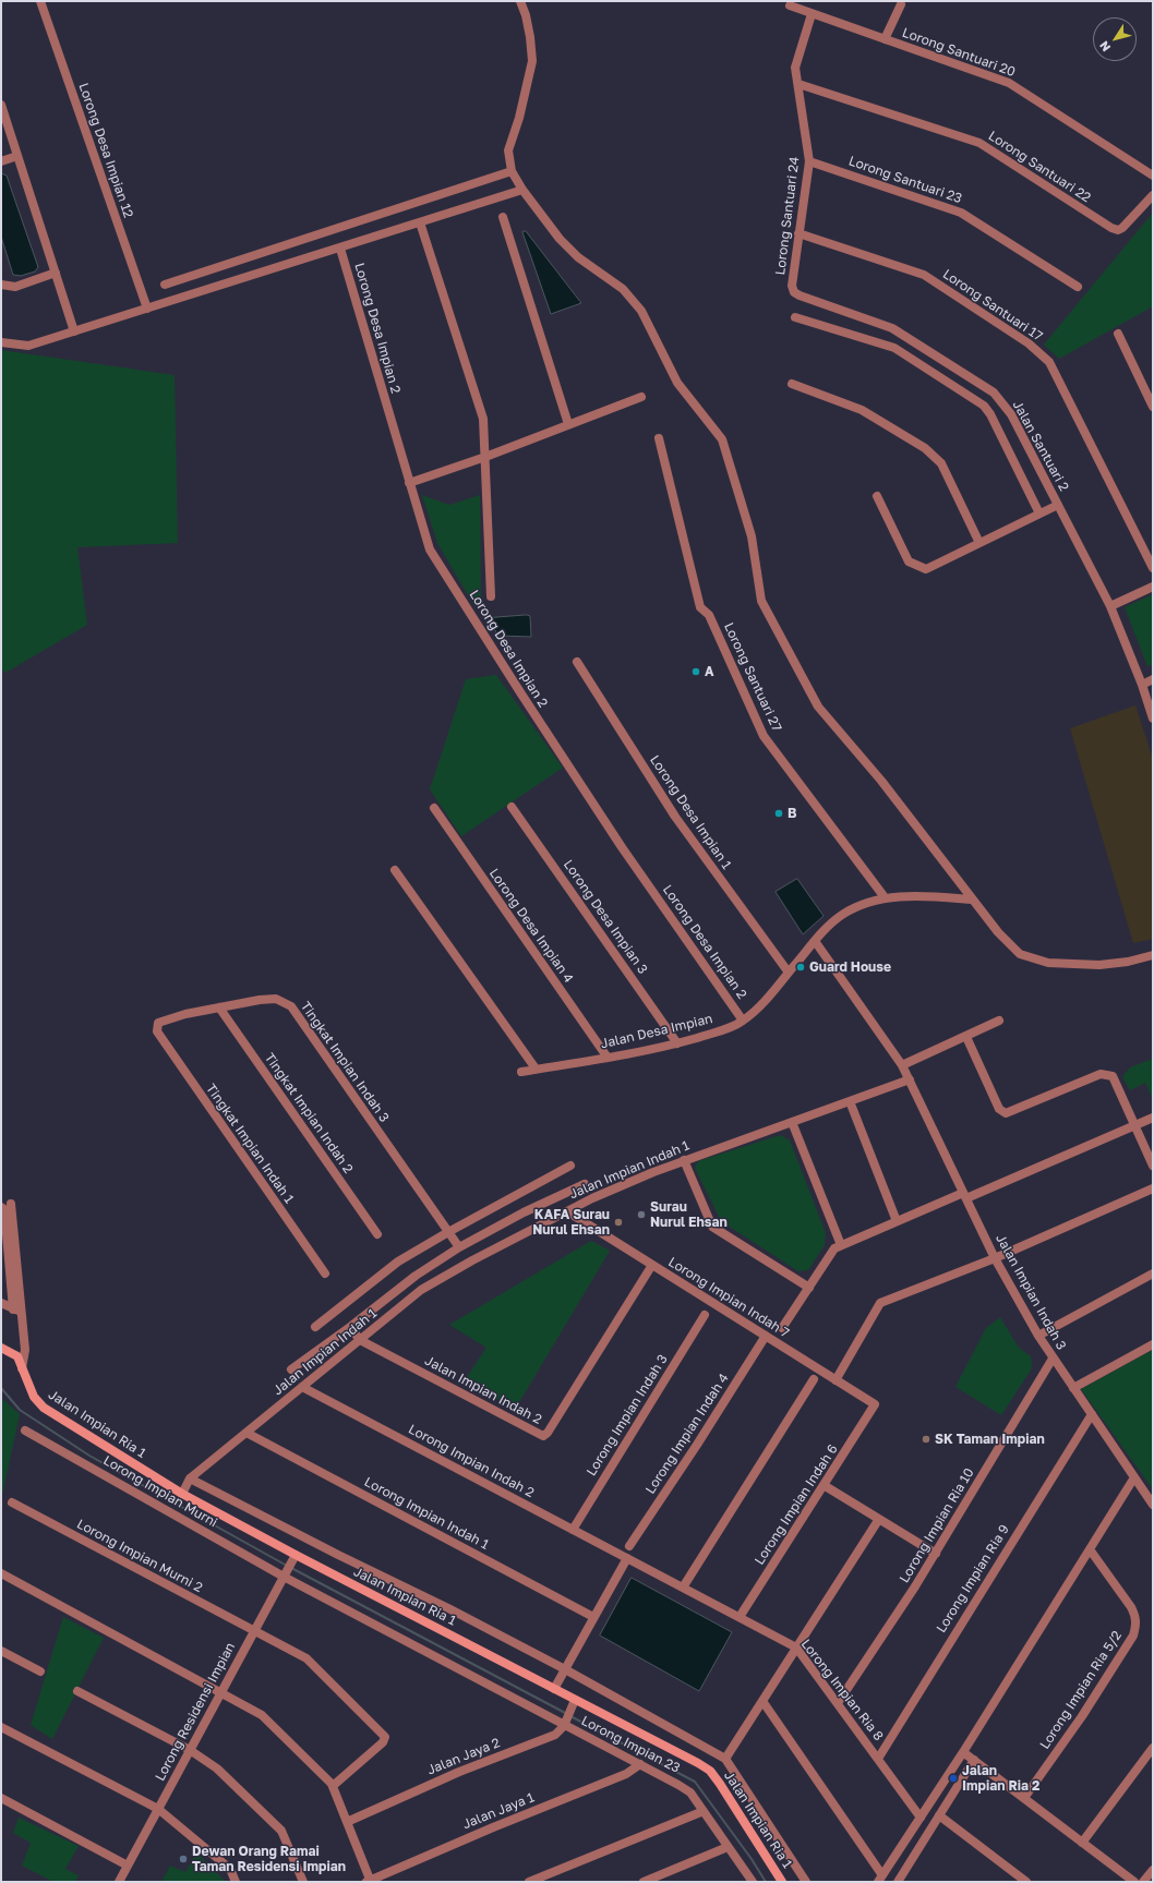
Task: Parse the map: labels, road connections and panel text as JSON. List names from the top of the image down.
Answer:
{
  "streets": {
    "street": [
      "Lorong Santuari 20",
      "Lorong Desa Impian 12",
      "Lorong Santuari 22",
      "Lorong Santuari 23",
      "Lorong Santuari 24",
      "Lorong Santuari 17",
      "Lorong Desa Impian 2",
      "Jalan Santuari 2",
      "Lorong Santuari 27",
      "Lorong Desa Impian 1",
      "Lorong Desa Impian 3",
      "Lorong Desa Impian 4",
      "Jalan Desa Impian",
      "Tingkat Impian Indah 3",
      "Tingkat Impian Indah 2",
      "Tingkat Impian Indah 1",
      "Jalan Impian Indah 1",
      "Jalan Impian Indah 3",
      "Lorong Impian Indah 7",
      "Jalan Impian Indah 2",
      "Lorong Impian Indah 3",
      "Jalan Impian Ria 1",
      "Lorong Impian Indah 4",
      "Lorong Impian Indah 2",
      "Lorong Impian Murni",
      "Lorong Impian Indah 6",
      "Lorong Impian Indah 1",
      "Lorong Impian Ria 10",
      "Lorong Impian Murni 2",
      "Lorong Impian Ria 9",
      "Lorong Impian Ria 8",
      "Lorong Impian Ria 5/2",
      "Lorong Residensi Impian",
      "Lorong Impian 23",
      "Jalan Jaya 2",
      "Jalan Jaya 1"
    ]
  },
  "crossings": [
    ["Lorong Santuari 20", "Lorong Santuari 24"],
    ["Lorong Desa Impian 12", "Lorong Desa Impian 2"],
    ["Lorong Santuari 22", "Lorong Santuari 24"],
    ["Lorong Santuari 23", "Lorong Santuari 24"],
    ["Lorong Santuari 24", "Lorong Santuari 17"],
    ["Lorong Santuari 24", "Jalan Santuari 2"],
    ["Lorong Desa Impian 2", "Jalan Desa Impian"],
    ["Lorong Santuari 27", "Jalan Desa Impian"],
    ["Lorong Desa Impian 1", "Jalan Desa Impian"],
    ["Lorong Desa Impian 3", "Jalan Desa Impian"],
    ["Lorong Desa Impian 4", "Jalan Desa Impian"],
    ["Jalan Desa Impian", "Jalan Impian Indah 3"],
    ["Tingkat Impian Indah 3", "Tingkat Impian Indah 2"],
    ["Tingkat Impian Indah 3", "Tingkat Impian Indah 1"],
    ["Tingkat Impian Indah 3", "Jalan Impian Indah 1"],
    ["Jalan Impian Indah 1", "Jalan Impian Indah 3"],
    ["Jalan Impian Indah 1", "Lorong Impian Indah 7"],
    ["Jalan Impian Indah 1", "Jalan Impian Indah 2"],
    ["Jalan Impian Indah 1", "Jalan Impian Ria 1"],
    ["Jalan Impian Indah 1", "Lorong Impian Indah 2"],
    ["Jalan Impian Indah 1", "Lorong Impian Indah 1"],
    ["Jalan Impian Indah 3", "Lorong Impian Ria 10"],
    ["Jalan Impian Indah 3", "Lorong Impian Ria 9"],
    ["Lorong Impian Indah 7", "Jalan Impian Indah 2"],
    ["Lorong Impian Indah 7", "Lorong Impian Indah 4"],
    ["Lorong Impian Indah 7", "Lorong Impian Indah 6"],
    ["Lorong Impian Indah 3", "Lorong Impian Indah 2"],
    ["Jalan Impian Ria 1", "Lorong Residensi Impian"],
    ["Jalan Impian Ria 1", "Jalan Jaya 2"],
    ["Lorong Impian Indah 2", "Lorong Impian Ria 8"],
    ["Lorong Impian Murni", "Lorong Residensi Impian"],
    ["Lorong Impian Murni", "Lorong Impian 23"],
    ["Lorong Impian Indah 6", "Lorong Impian Ria 8"],
    ["Lorong Impian Ria 10", "Lorong Impian Ria 8"],
    ["Lorong Impian Murni 2", "Lorong Residensi Impian"],
    ["Lorong Impian Ria 9", "Lorong Impian Ria 8"],
    ["Lorong Impian 23", "Jalan Jaya 2"],
    ["Lorong Impian 23", "Jalan Jaya 1"]
  ],
  "places": [
    "A",
    "B",
    "Guard House",
    "Surau Nurul Ehsan",
    "KAFA Surau Nurul Ehsan",
    "SK Taman Impian",
    "Jalan Impian Ria 2",
    "Dewan Orang Ramai Taman Residensi Impian"
  ],
  "north": "bottom left"
}
